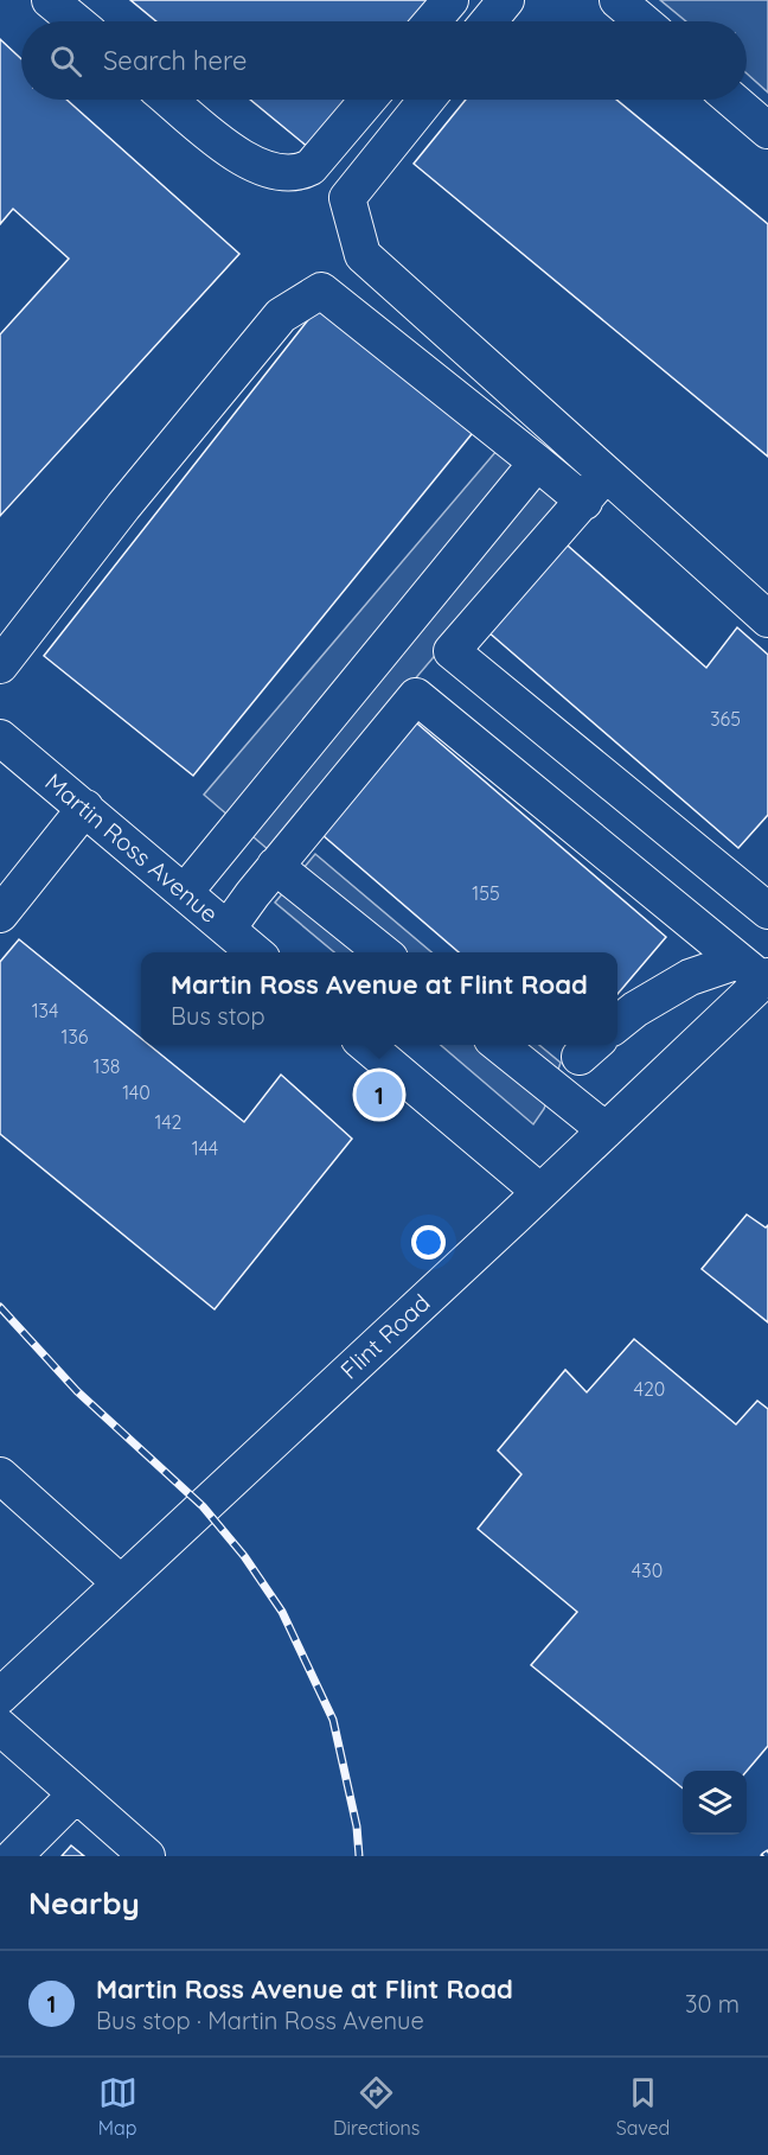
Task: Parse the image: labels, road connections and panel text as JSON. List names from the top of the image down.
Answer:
{
  "streets": {
    "street": ["Martin Ross Avenue", "Flint Road"]
  },
  "house_numbers": [
    "365",
    "155",
    "134",
    "136",
    "138",
    "140",
    "142",
    "144",
    "420",
    "430"
  ],
  "page": {
    "search": "Search here",
    "popup": ["Martin Ross Avenue at Flint Road", "Bus stop"],
    "pins": "1",
    "heading": "Nearby",
    "list": [
      {
        "mark": "1",
        "name": "Martin Ross Avenue at Flint Road",
        "note": "Bus stop · Martin Ross Avenue",
        "value": "30 m"
      }
    ],
    "nav": ["Map", "Directions", "Saved"]
  }
}
